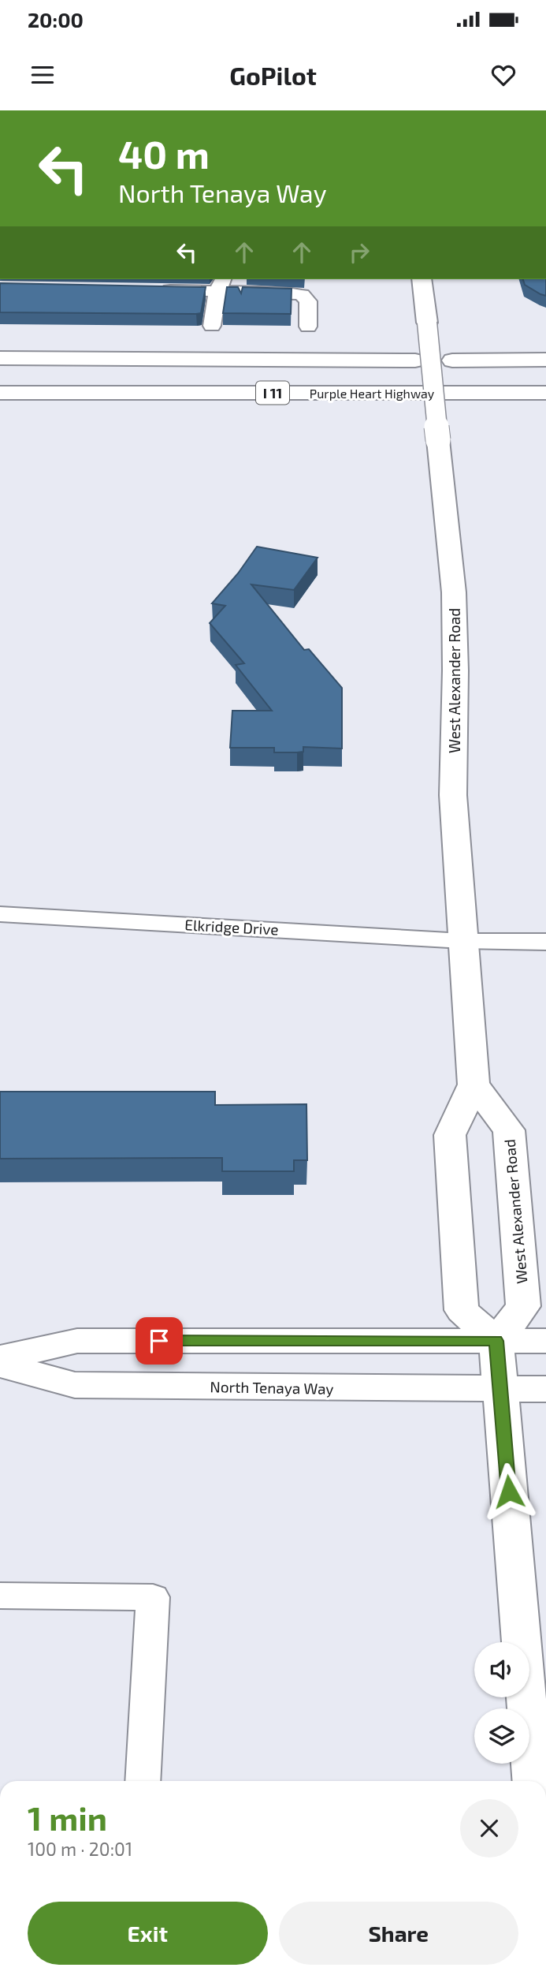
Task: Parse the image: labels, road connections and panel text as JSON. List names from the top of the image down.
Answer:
{
  "streets": {
    "main road": [
      "I 11",
      "Purple Heart Highway",
      "West Alexander Road",
      "North Tenaya Way"
    ],
    "street": ["Elkridge Drive"]
  },
  "crossings": [
    ["West Alexander Road", "Elkridge Drive"]
  ],
  "page": {
    "status": "20:00",
    "header": "GoPilot",
    "turn": ["40 m", "North Tenaya Way"],
    "heading": ["1 min", "100 m · 20:01"],
    "buttons": ["Exit", "Share"]
  }
}
